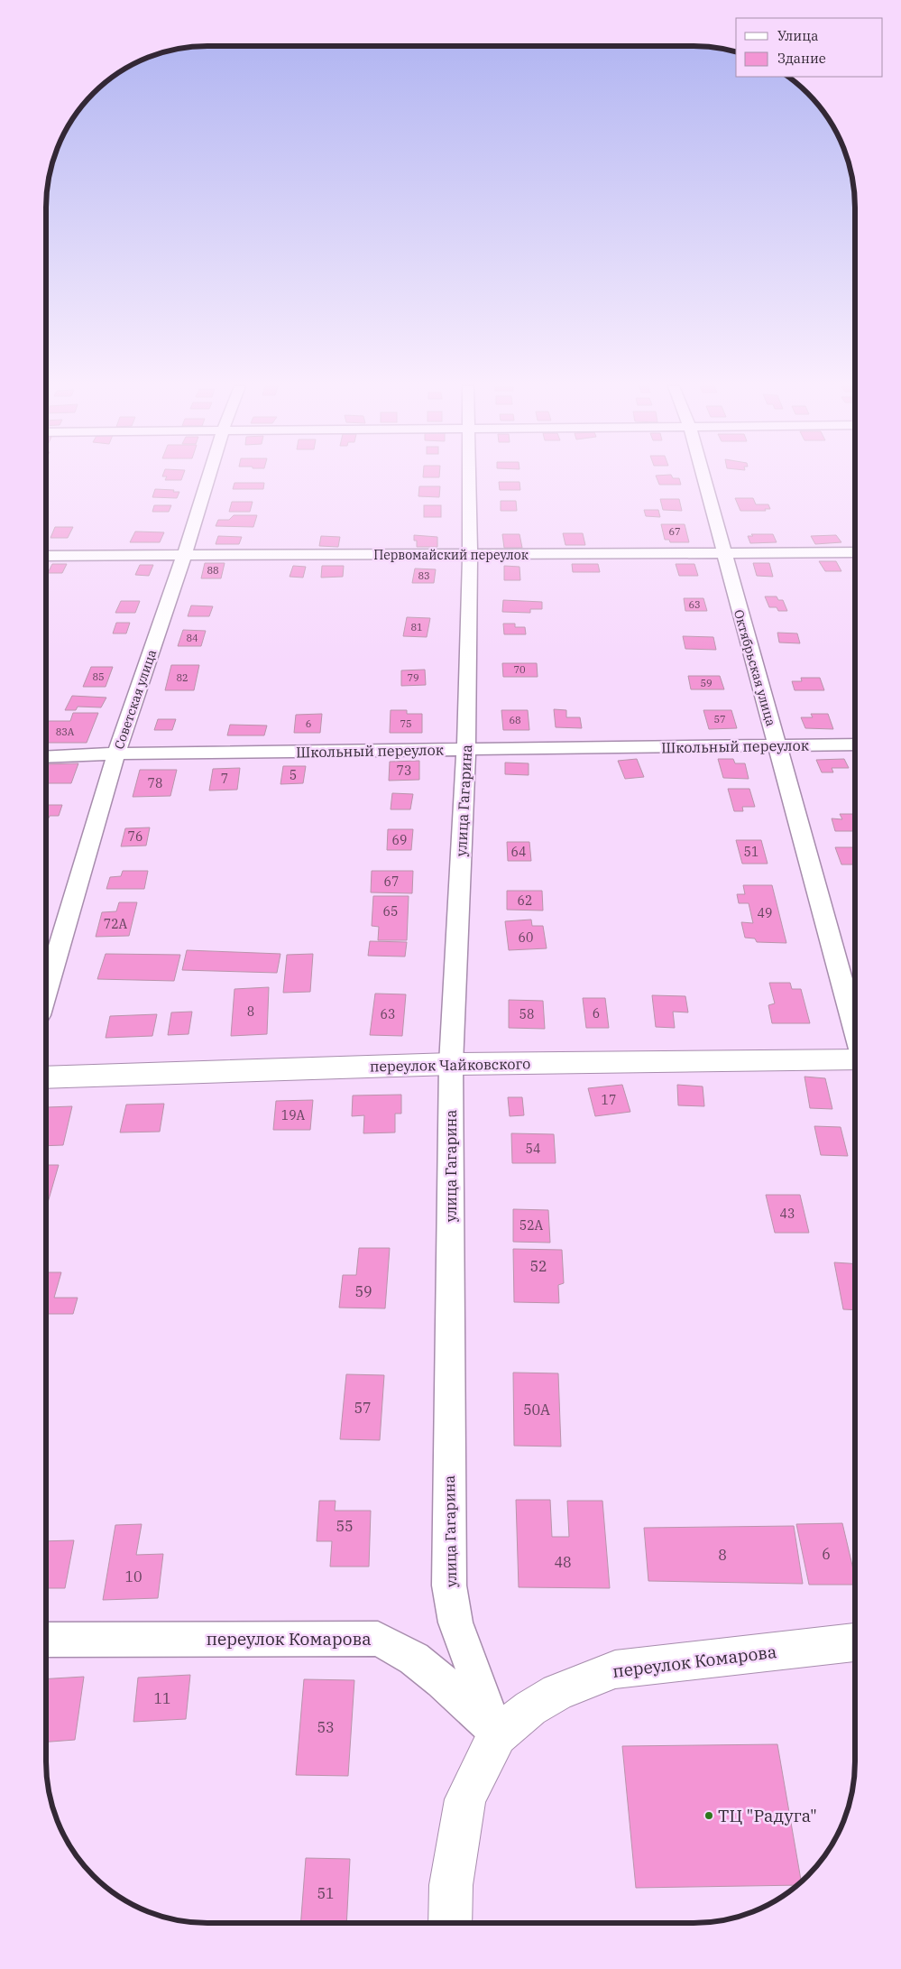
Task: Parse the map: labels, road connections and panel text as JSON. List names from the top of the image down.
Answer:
{
  "streets": {
    "street": [
      "Первомайский переулок",
      "Октябрьская улица",
      "Советская улица",
      "Школьный переулок",
      "улица Гагарина",
      "переулок Чайковского",
      "переулок Комарова"
    ]
  },
  "crossings": [
    ["Первомайский переулок", "Октябрьская улица"],
    ["Первомайский переулок", "Советская улица"],
    ["Первомайский переулок", "улица Гагарина"],
    ["Октябрьская улица", "Школьный переулок"],
    ["Советская улица", "Школьный переулок"],
    ["Школьный переулок", "улица Гагарина"],
    ["улица Гагарина", "переулок Чайковского"],
    ["улица Гагарина", "переулок Комарова"]
  ],
  "places": ["ТЦ \"Радуга\""],
  "house_numbers": [
    "67",
    "88",
    "83",
    "63",
    "81",
    "84",
    "70",
    "85",
    "82",
    "79",
    "59",
    "57",
    "68",
    "6",
    "75",
    "83А",
    "73",
    "5",
    "7",
    "78",
    "76",
    "69",
    "64",
    "51",
    "67",
    "62",
    "65",
    "49",
    "72А",
    "60",
    "8",
    "6",
    "63",
    "58",
    "17",
    "19А",
    "54",
    "43",
    "52А",
    "52",
    "59",
    "57",
    "50А",
    "55",
    "6",
    "8",
    "48",
    "10",
    "11",
    "53",
    "51"
  ],
  "legend": ["Улица", "Здание"]
}
